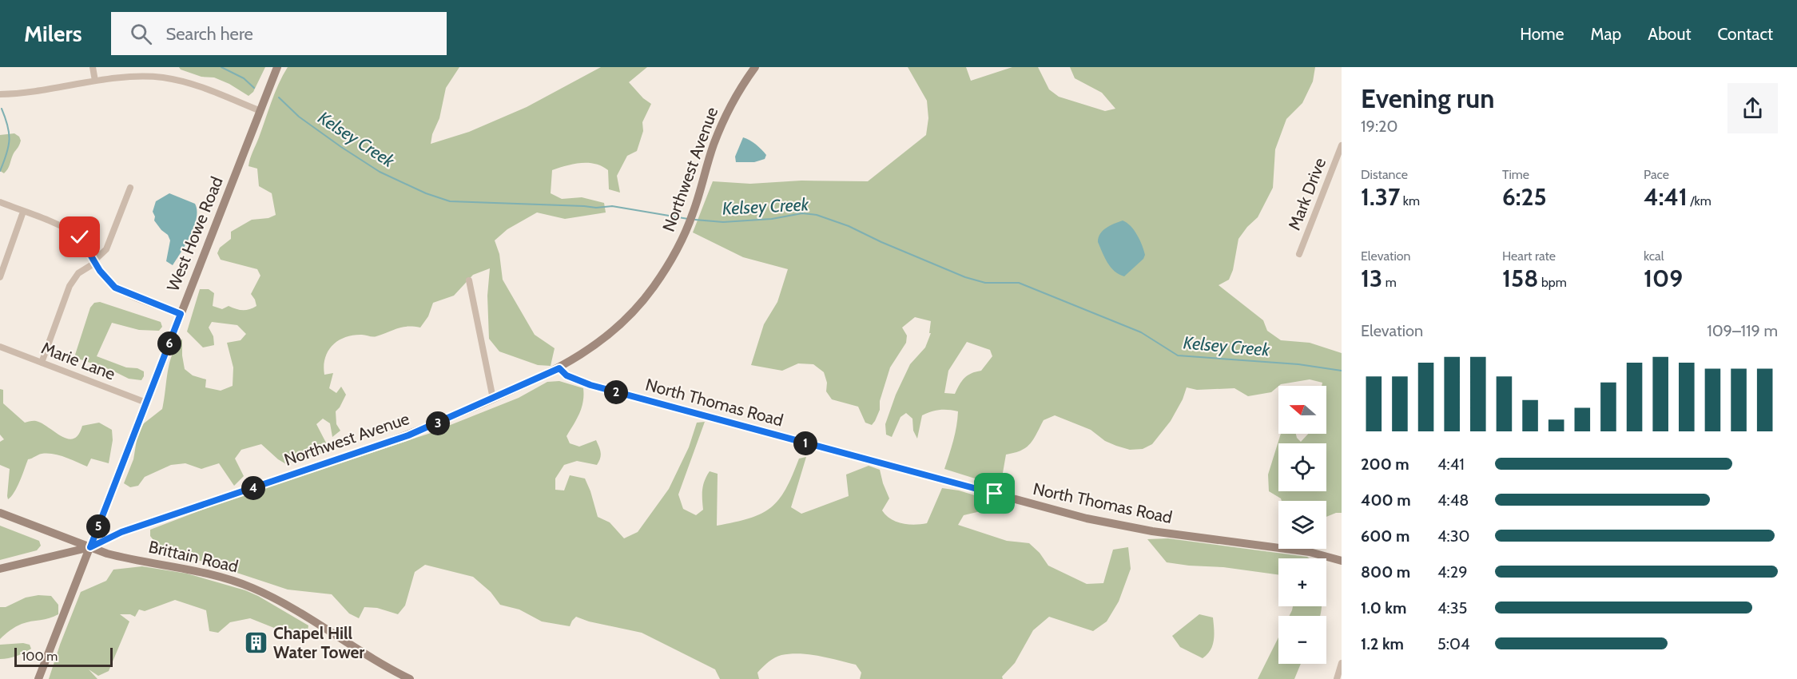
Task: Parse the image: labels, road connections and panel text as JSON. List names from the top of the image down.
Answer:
{
  "streets": {
    "street": [
      "Northwest Avenue",
      "Mark Drive",
      "West Howe Road",
      "Marie Lane",
      "North Thomas Road",
      "Brittain Road"
    ]
  },
  "crossings": [
    ["Northwest Avenue", "West Howe Road"],
    ["Northwest Avenue", "North Thomas Road"],
    ["Northwest Avenue", "Brittain Road"],
    ["West Howe Road", "Marie Lane"],
    ["West Howe Road", "Brittain Road"]
  ],
  "water": ["Kelsey Creek"],
  "places": {
    "building": ["Chapel Hill Water Tower"]
  },
  "scale_bar": "100 m",
  "north": "left",
  "page": {
    "header": "Milers",
    "search": "Search here",
    "nav": [
      "Home",
      "Map",
      "About",
      "Contact"
    ],
    "heading": ["Evening run", "19:20"],
    "stats": [
      ["Distance", "1.37 km"],
      ["Time", "6:25"],
      ["Pace", "4:41 /km"],
      ["Elevation", "13 m"],
      ["Heart rate", "158 bpm"],
      ["kcal", "109"]
    ],
    "chart": ["Elevation", "109–119 m"],
    "pins": [
      "6",
      "2",
      "3",
      "1",
      "4",
      "5"
    ],
    "map_buttons": ["+", "−"],
    "list": [
      {
        "name": "200 m",
        "note": "4:41"
      },
      {
        "name": "400 m",
        "note": "4:48"
      },
      {
        "name": "600 m",
        "note": "4:30"
      },
      {
        "name": "800 m",
        "note": "4:29"
      },
      {
        "name": "1.0 km",
        "note": "4:35"
      },
      {
        "name": "1.2 km",
        "note": "5:04"
      }
    ],
    "scale": "100 m"
  }
}
